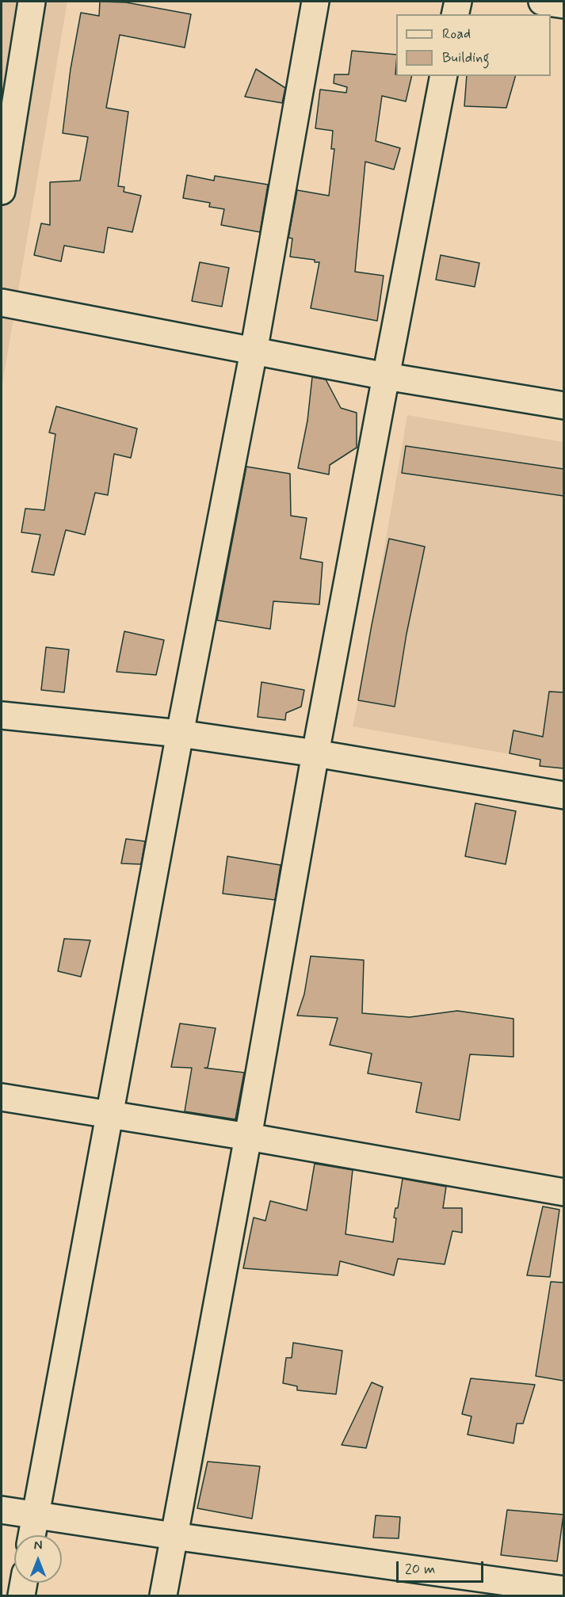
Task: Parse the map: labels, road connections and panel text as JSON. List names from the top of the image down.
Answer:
{
  "legend": ["Road", "Building"],
  "scale_bar": "20 m",
  "north": "top"
}
